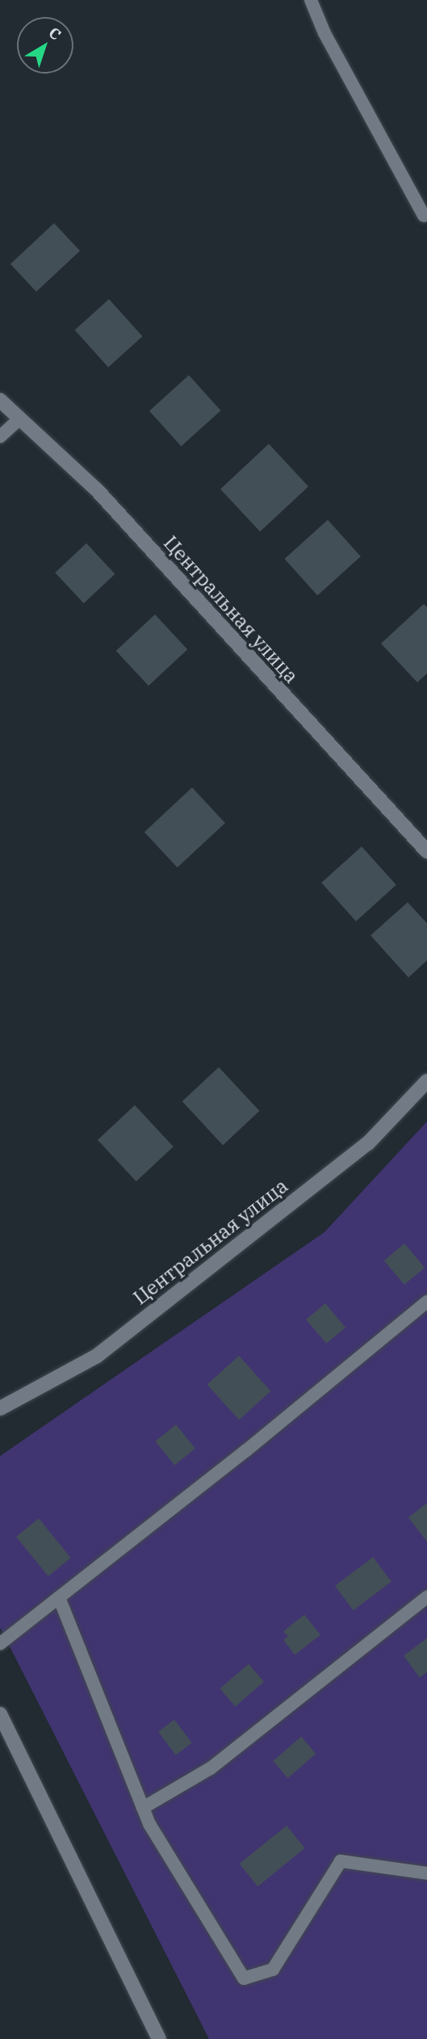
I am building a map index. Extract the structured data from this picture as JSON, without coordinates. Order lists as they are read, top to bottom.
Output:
{
  "streets": {
    "street": ["Центральная улица"]
  },
  "north": "top right"
}
